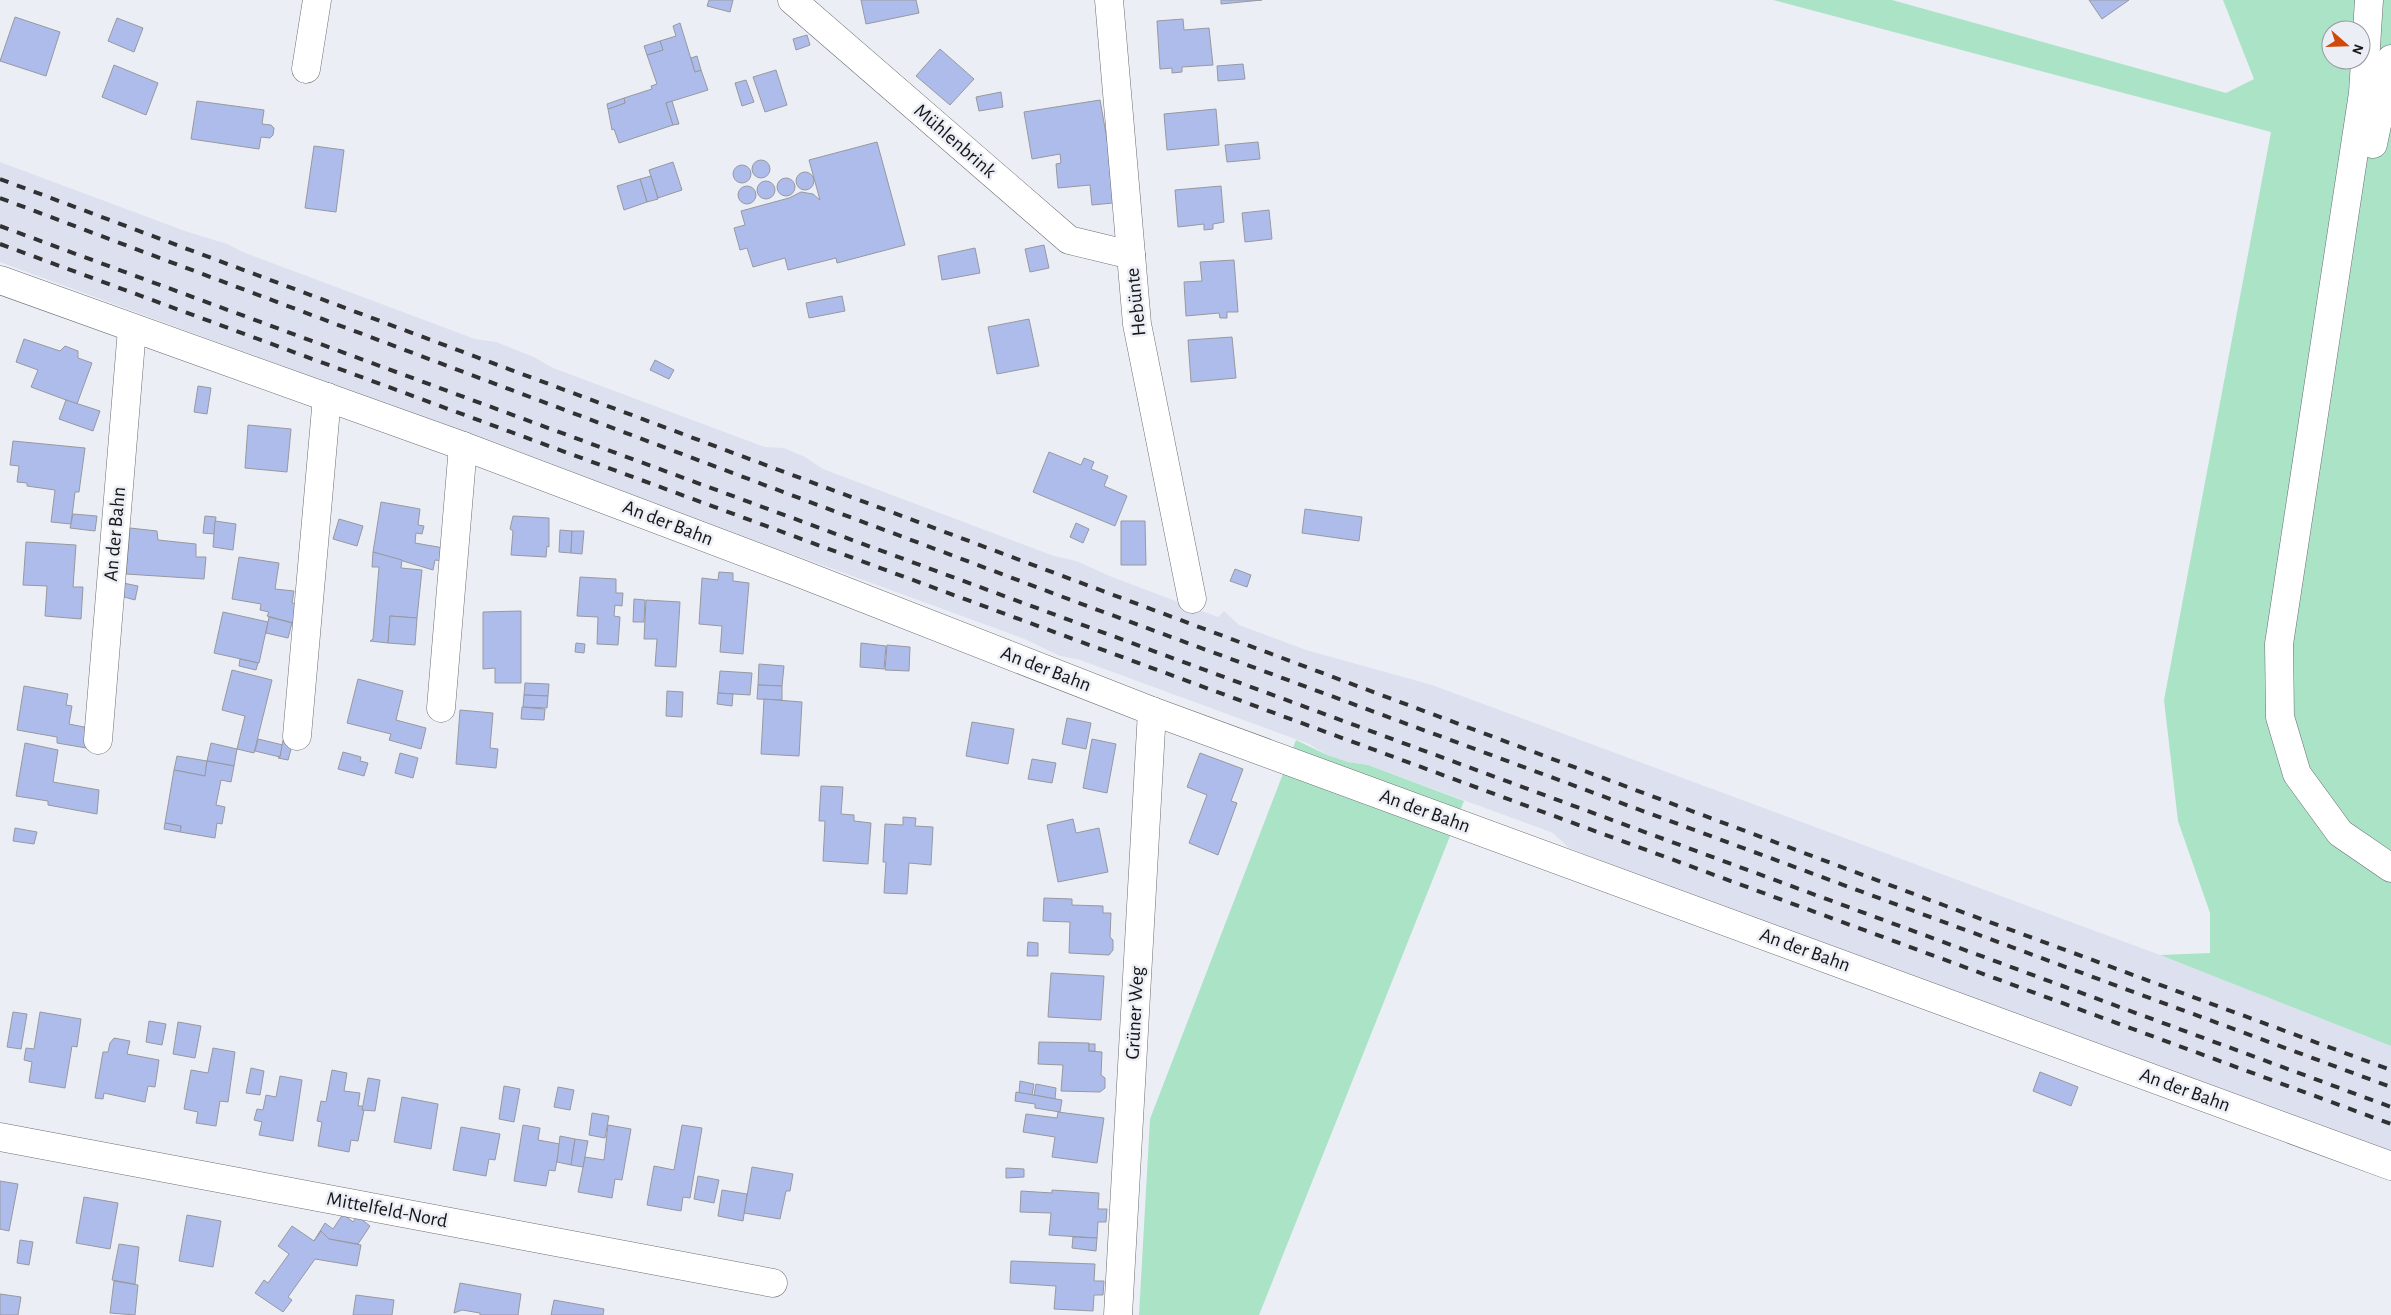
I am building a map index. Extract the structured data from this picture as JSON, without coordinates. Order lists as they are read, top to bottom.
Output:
{
  "streets": {
    "main road": [
      "Mühlenbrink",
      "Hebünte",
      "An der Bahn",
      "Grüner Weg",
      "Mittelfeld-Nord"
    ]
  },
  "crossings": [
    ["Mühlenbrink", "Hebünte"],
    ["An der Bahn", "Grüner Weg"]
  ],
  "north": "right"
}
